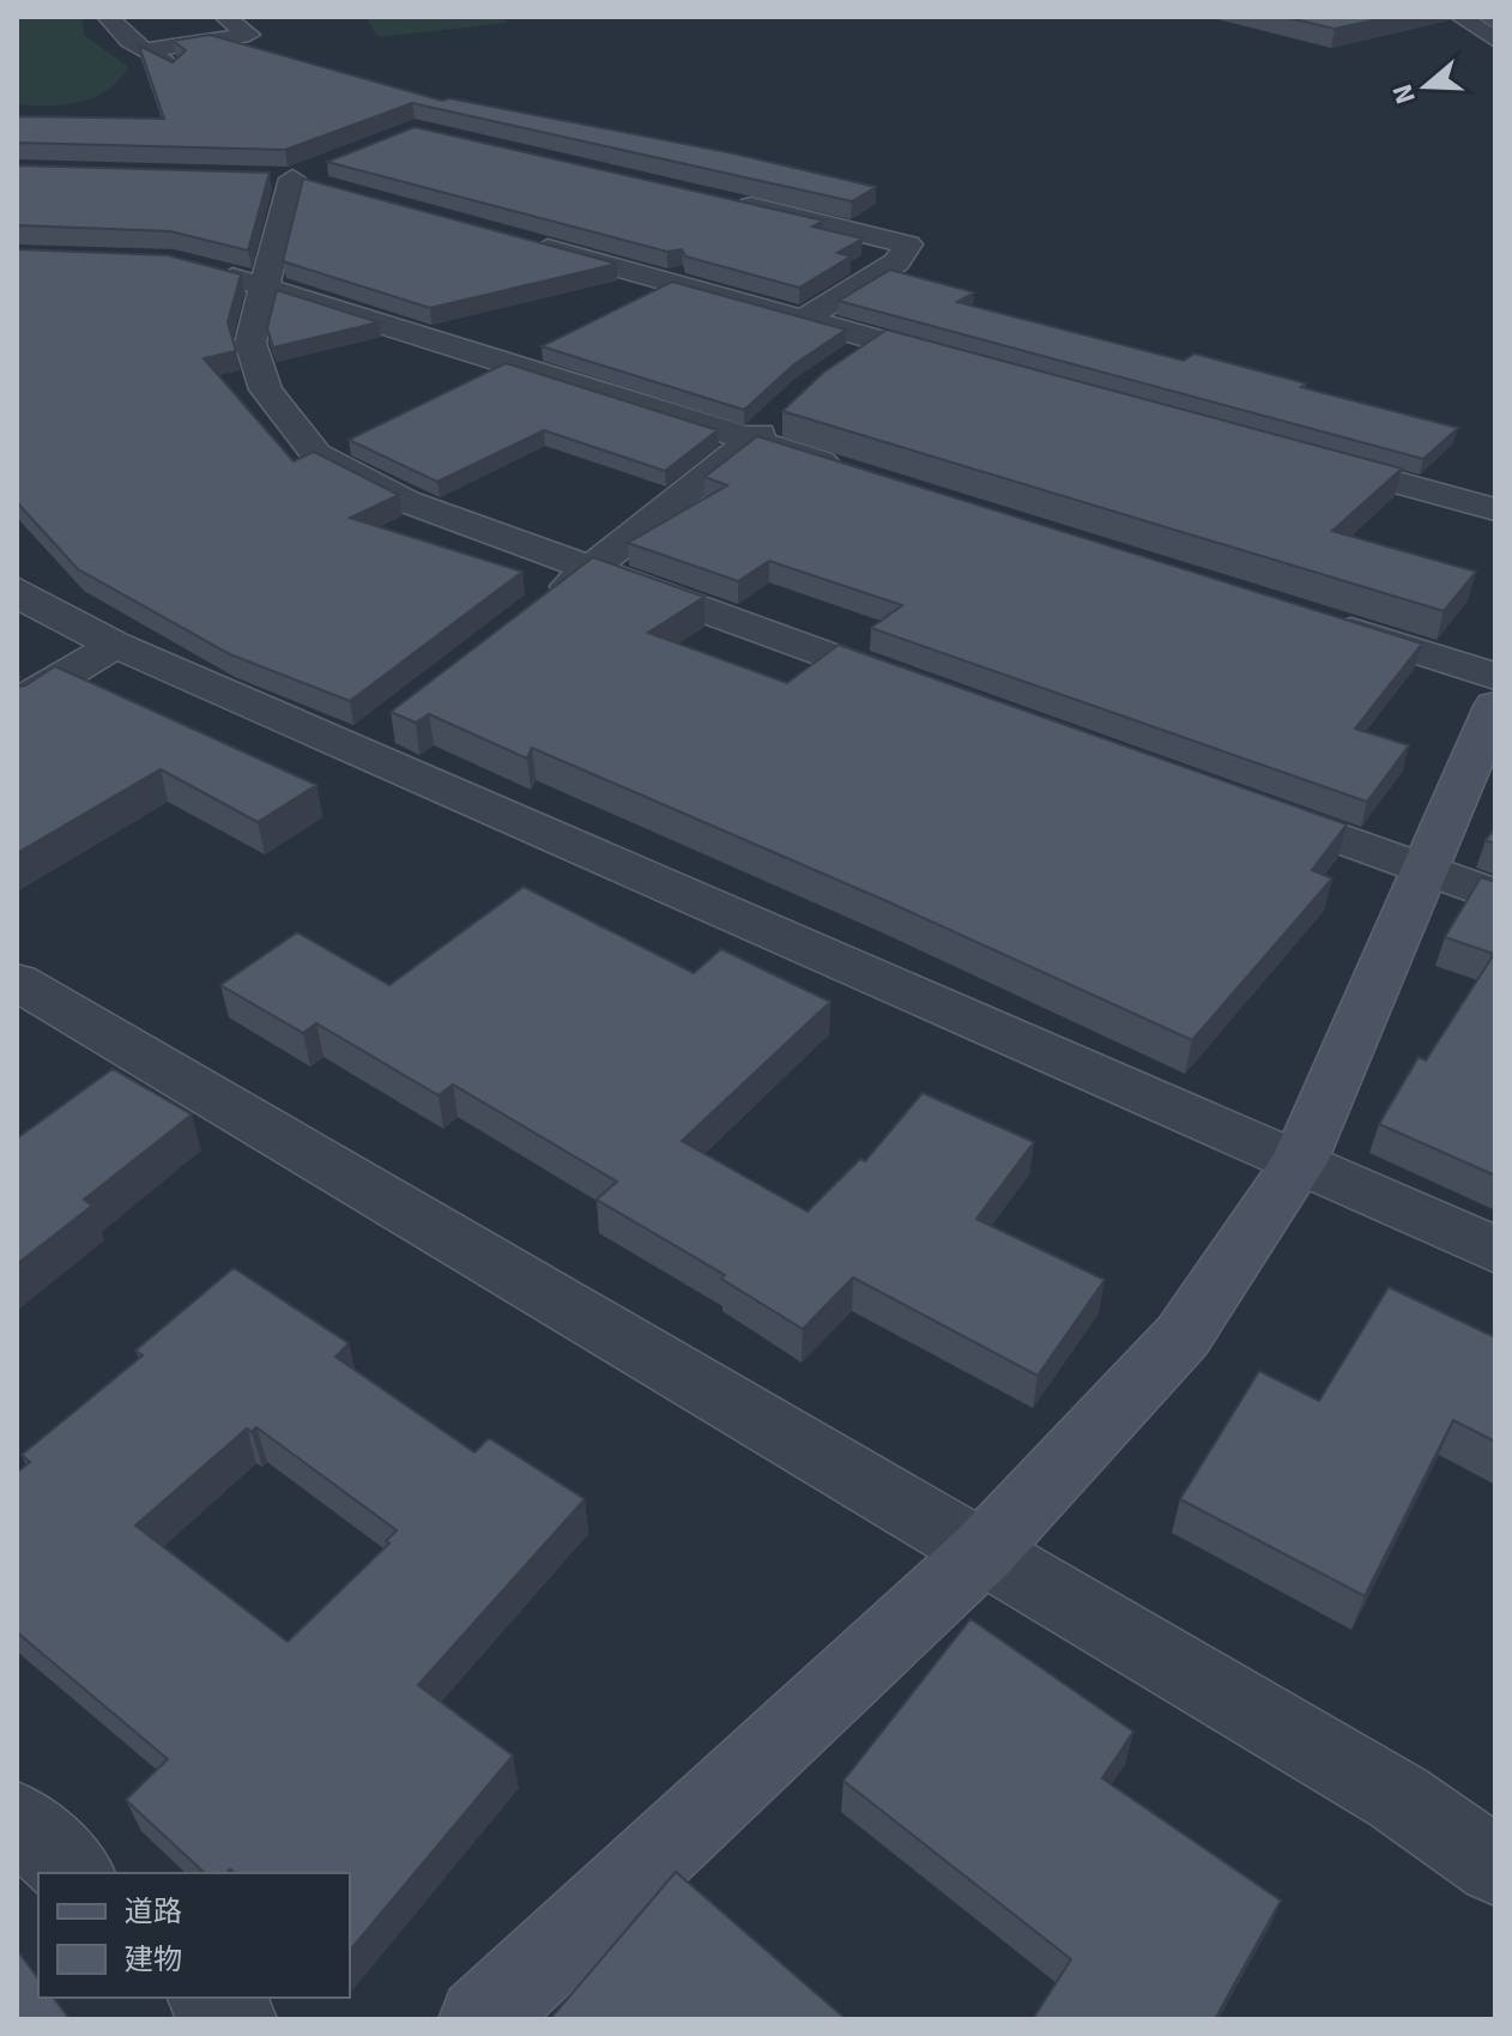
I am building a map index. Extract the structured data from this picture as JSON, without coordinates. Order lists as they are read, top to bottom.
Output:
{
  "legend": ["道路", "建物"],
  "north": "left"
}
